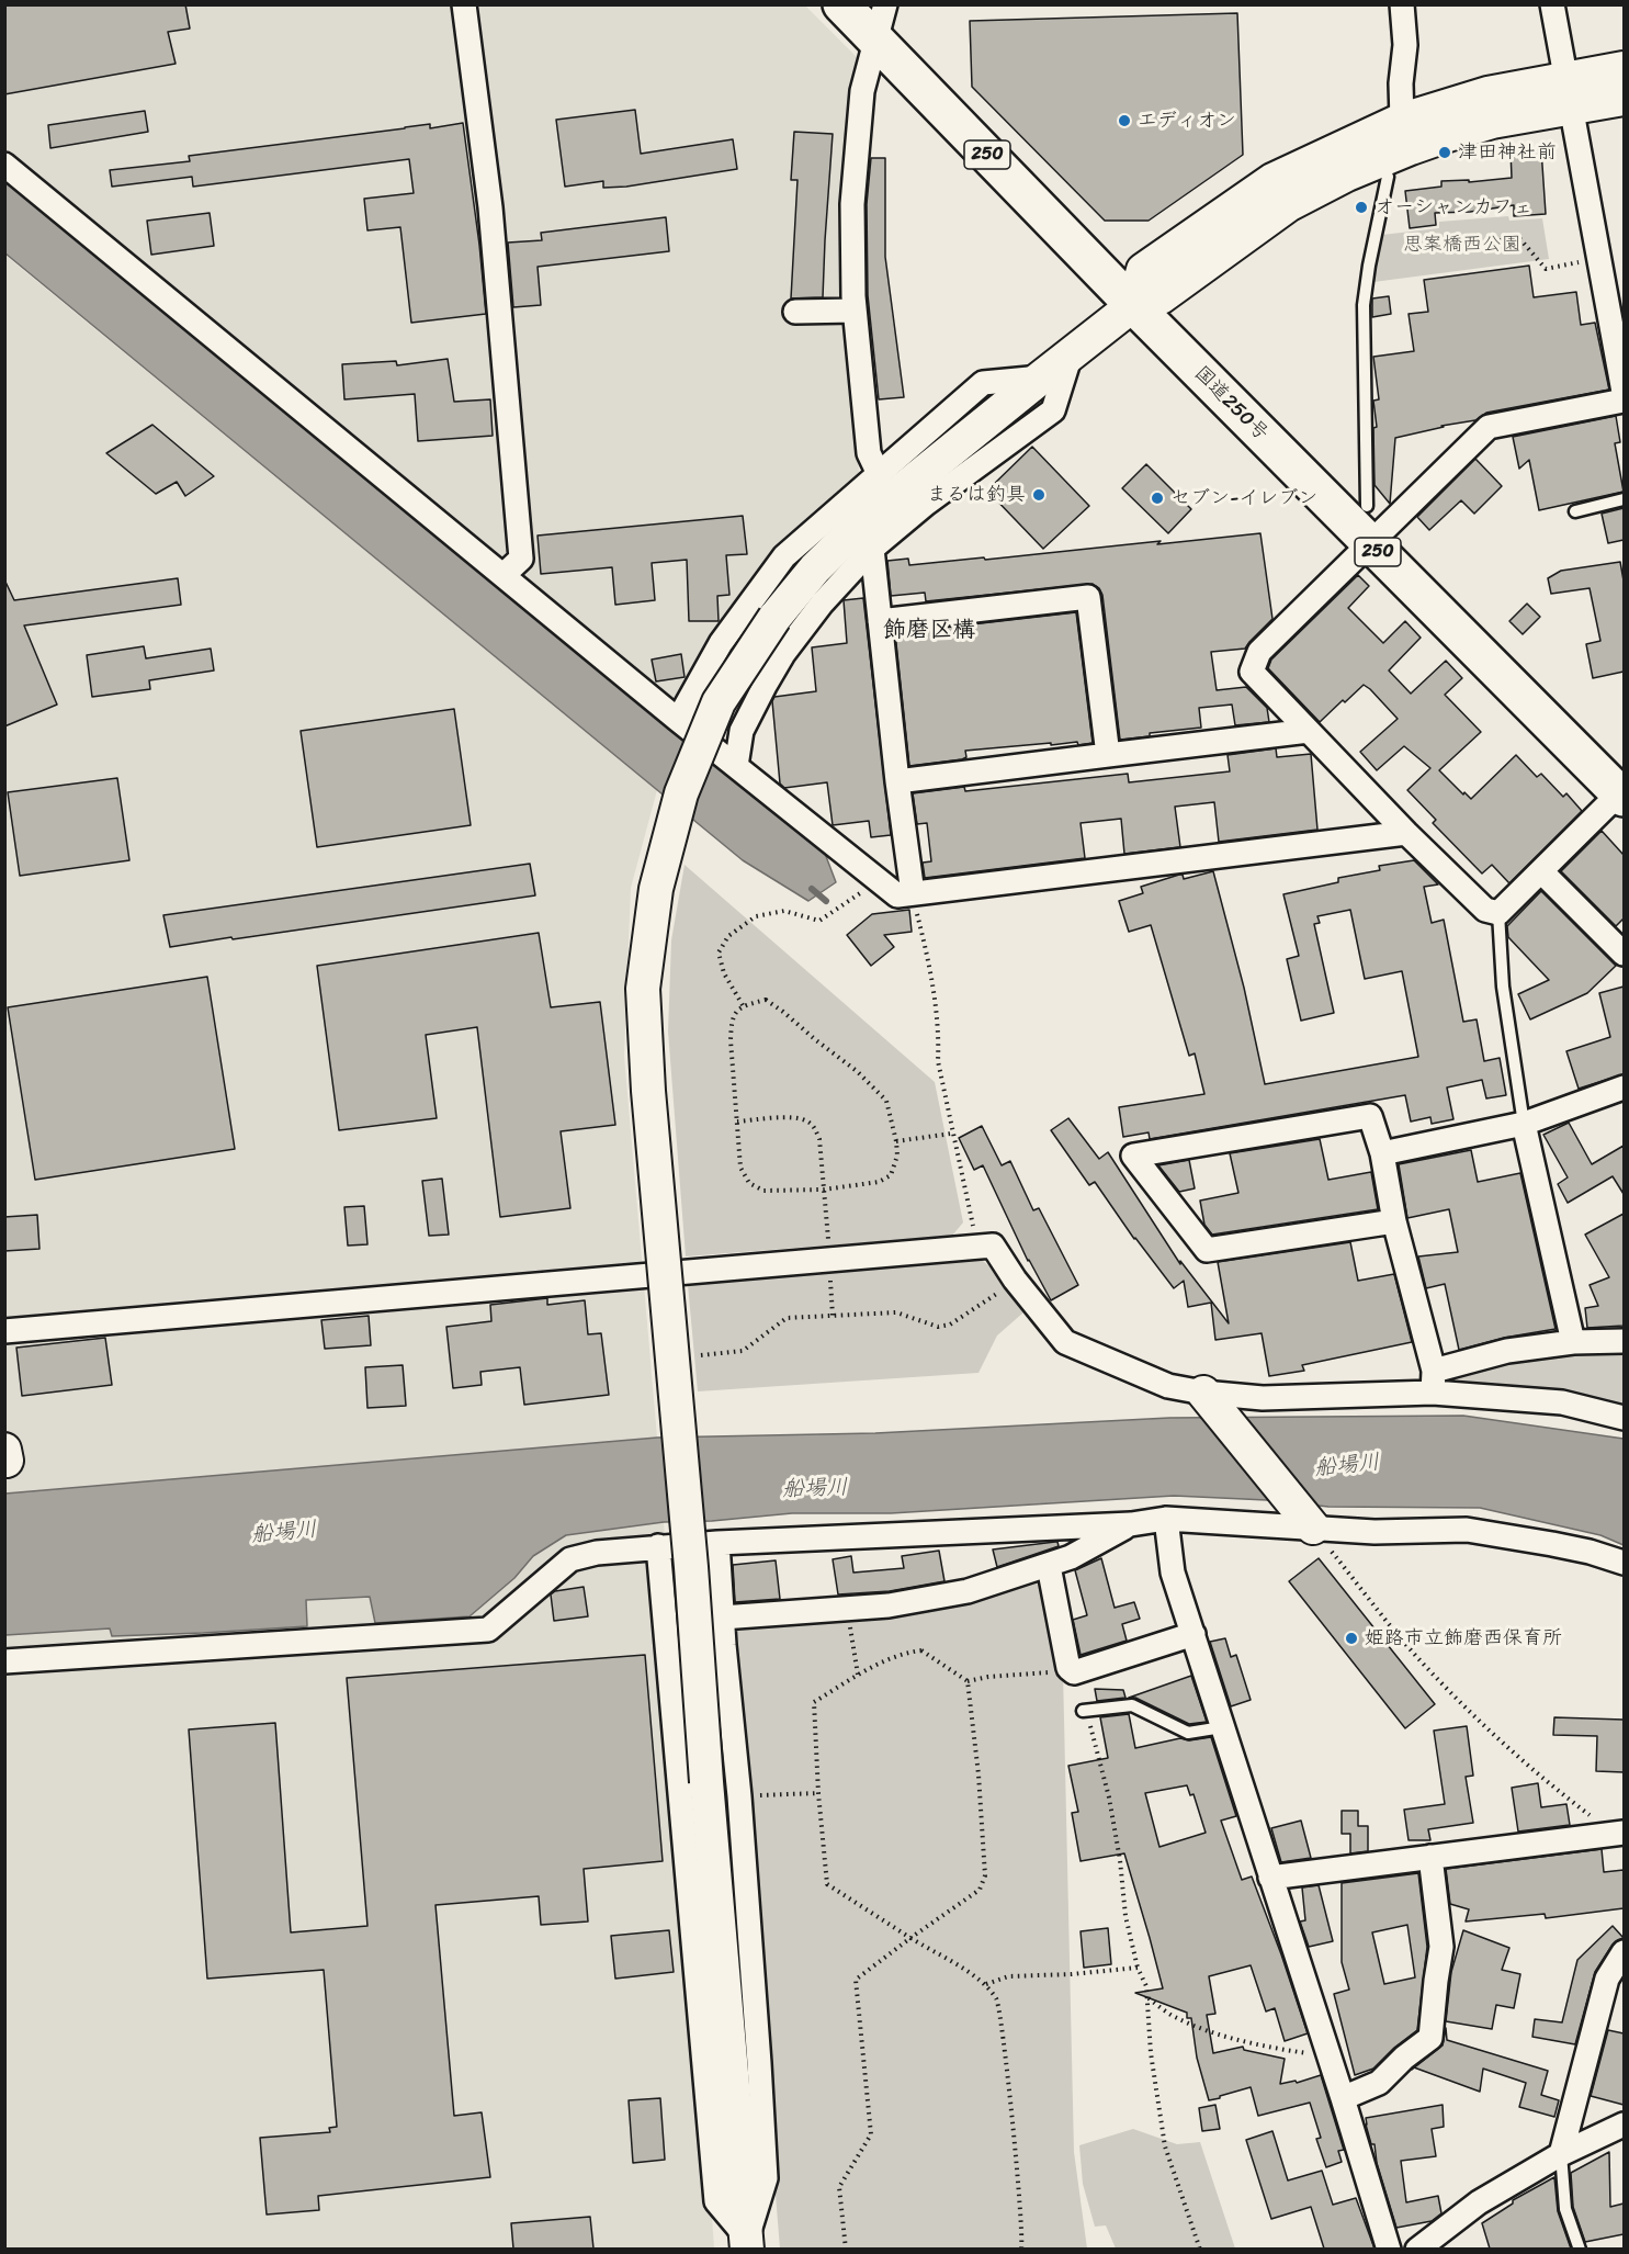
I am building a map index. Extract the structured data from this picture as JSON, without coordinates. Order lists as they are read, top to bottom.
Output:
{
  "streets": {
    "highway": ["250", "国道250号"]
  },
  "districts": ["飾磨区構"],
  "water": ["船場川"],
  "parks": ["思案橋西公園"],
  "places": [
    "エディオン",
    "津田神社前",
    "オーシャンカフェ",
    "まるは釣具",
    "セブン-イレブン",
    "姫路市立飾磨西保育所"
  ]
}
